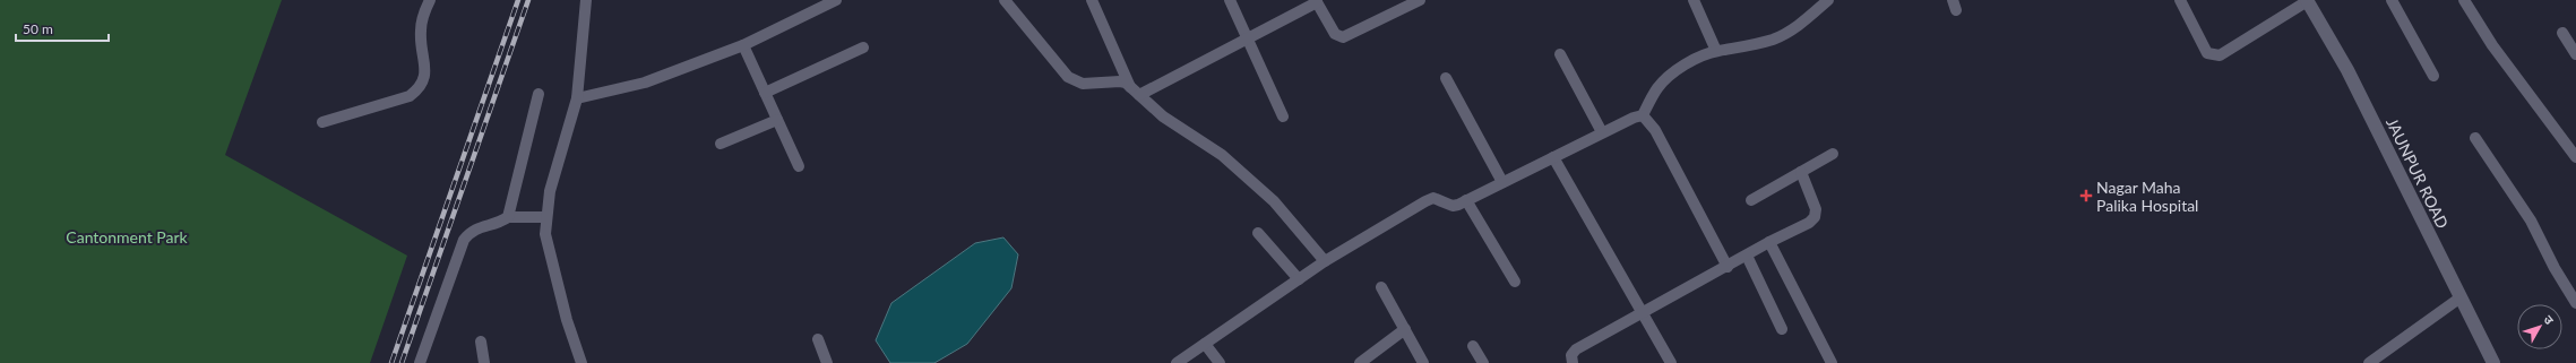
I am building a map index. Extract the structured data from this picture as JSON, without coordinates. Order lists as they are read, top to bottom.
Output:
{
  "streets": {
    "street": ["JAUNPUR ROAD"]
  },
  "parks": ["Cantonment Park"],
  "places": {
    "health": ["Nagar Maha Palika Hospital"]
  },
  "scale_bar": "50 m",
  "north": "top right"
}
